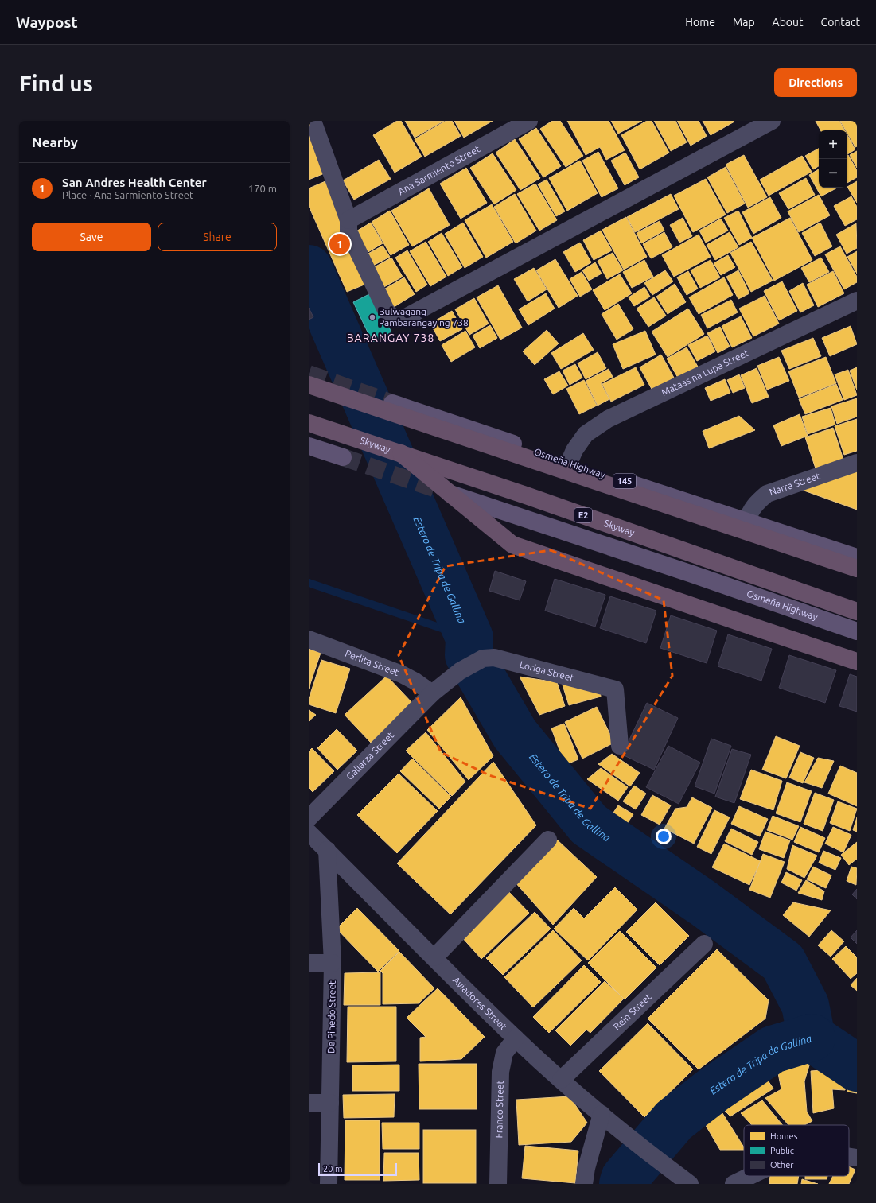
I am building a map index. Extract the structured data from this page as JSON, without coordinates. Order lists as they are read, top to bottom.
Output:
{
  "streets": {
    "highway": ["Skyway", "E2"],
    "main road": ["Osmeña Highway", "145"],
    "street": [
      "Ana Sarmiento Street",
      "Mataas na Lupa Street",
      "Narra Street",
      "Perlita Street",
      "Loriga Street",
      "Gallarza Street",
      "Aviadores Street",
      "Rein Street",
      "De Pinedo Street",
      "Franco Street"
    ]
  },
  "crossings": [
    ["Mataas na Lupa Street", "Osmeña Highway"],
    ["Osmeña Highway", "Narra Street"],
    ["Perlita Street", "Loriga Street"],
    ["Perlita Street", "Gallarza Street"],
    ["Loriga Street", "Gallarza Street"],
    ["Aviadores Street", "Rein Street"],
    ["Aviadores Street", "De Pinedo Street"],
    ["Aviadores Street", "Franco Street"]
  ],
  "districts": ["BARANGAY 738"],
  "water": ["Estero de Tripa de Gallina"],
  "places": ["Bulwagang Pambarangay ng 738"],
  "legend": ["Homes", "Public", "Other"],
  "scale_bar": "20 m",
  "page": {
    "header": "Waypost",
    "nav": [
      "Home",
      "Map",
      "About",
      "Contact"
    ],
    "buttons": [
      "Directions",
      ["Save", "Share"]
    ],
    "title": "Find us",
    "heading": "Nearby",
    "map_buttons": ["+", "−"],
    "list": [
      {
        "mark": "1",
        "name": "San Andres Health Center",
        "note": "Place · Ana Sarmiento Street",
        "value": "170 m"
      }
    ],
    "pins": "1",
    "scale": "20 m"
  }
}
